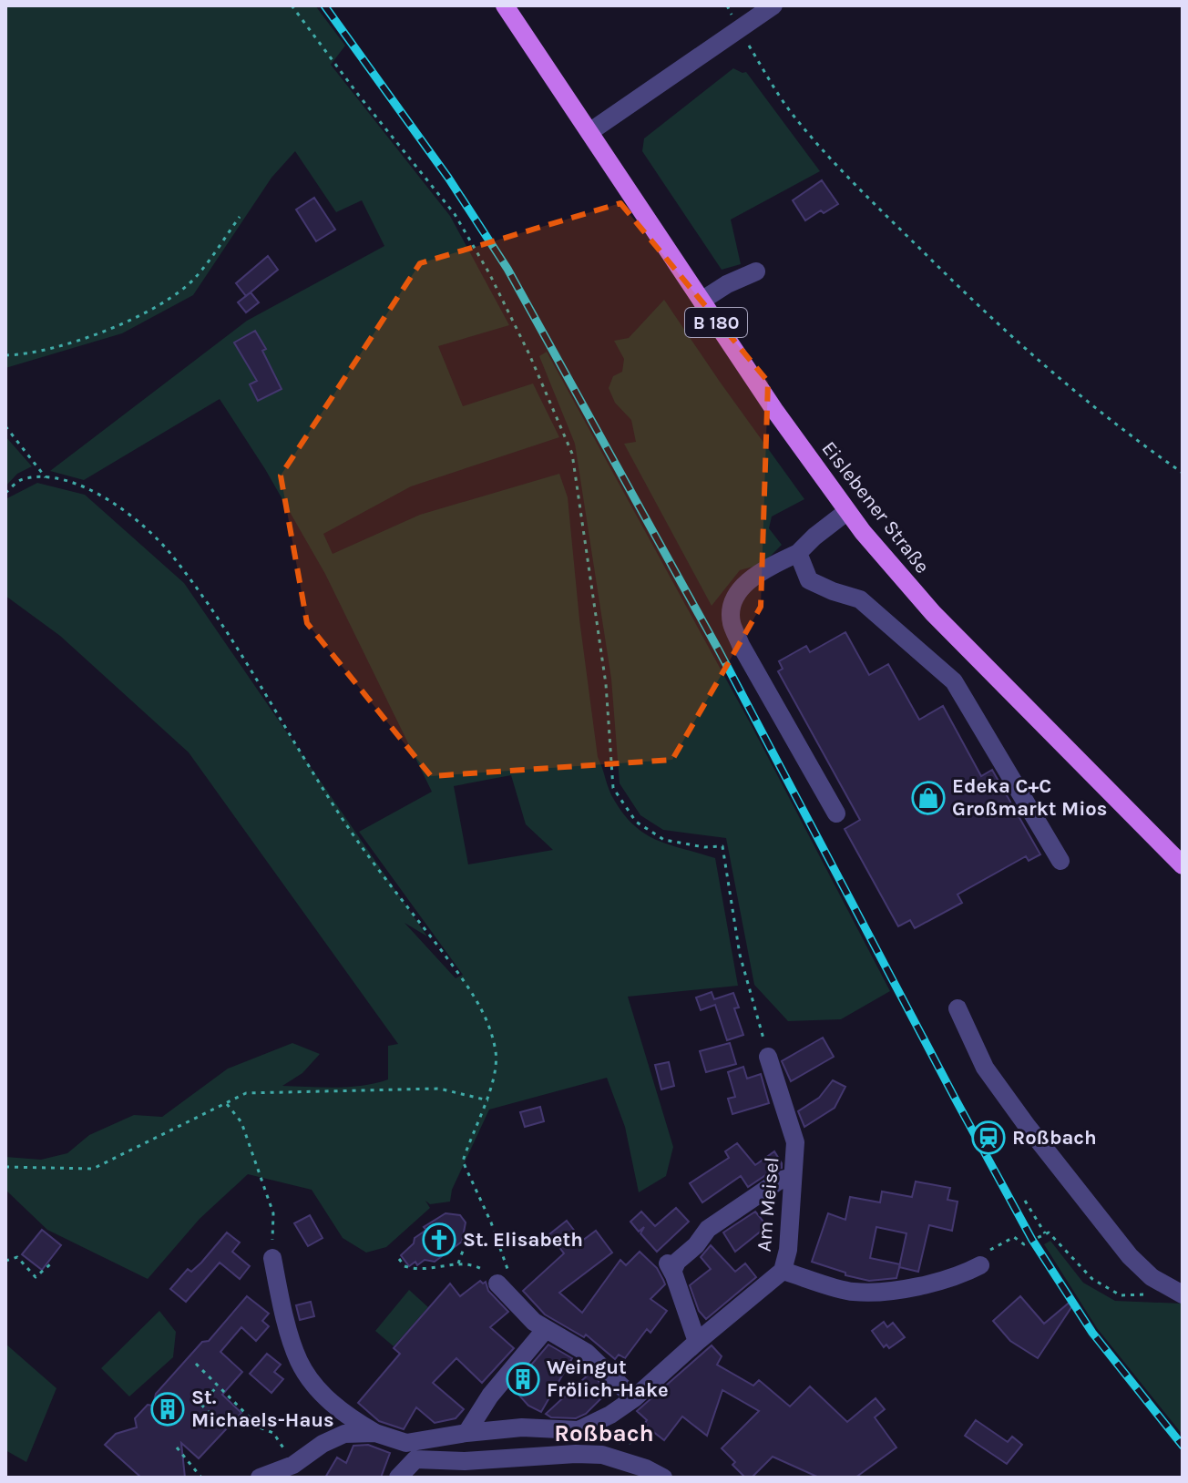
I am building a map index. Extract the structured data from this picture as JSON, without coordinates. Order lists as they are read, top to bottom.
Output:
{
  "streets": {
    "main road": ["B 180", "Eislebener Straße"],
    "street": ["Am Meisel"]
  },
  "crossings": [
    ["B 180", "Eislebener Straße"]
  ],
  "districts": ["Roßbach"],
  "places": {
    "shop": ["Edeka C+C Großmarkt Mios"],
    "station": ["Roßbach"],
    "church": ["St. Elisabeth"],
    "building": ["Weingut Frölich-Hake", "St. Michaels-Haus"]
  }
}
